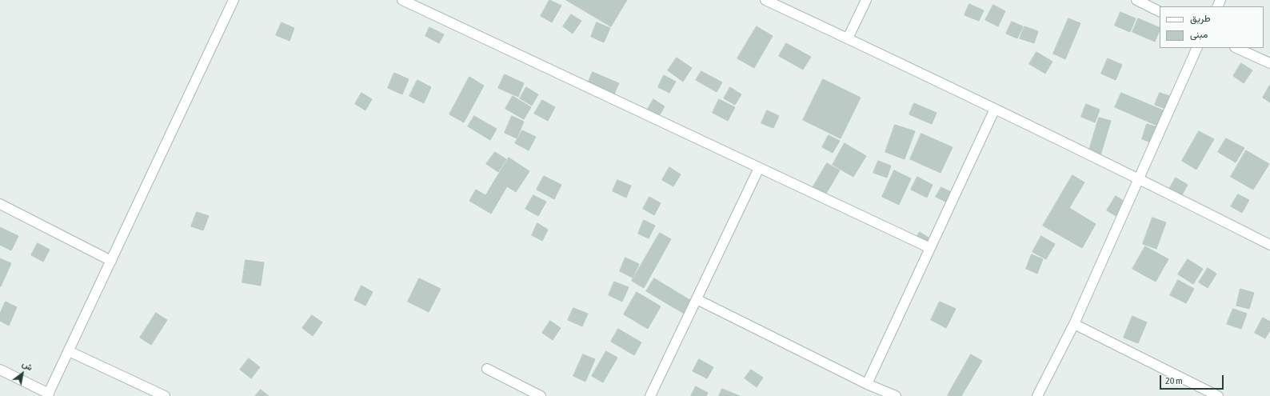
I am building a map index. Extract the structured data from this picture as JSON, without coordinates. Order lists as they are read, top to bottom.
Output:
{
  "legend": ["طريق", "مبنى"],
  "scale_bar": "20 m",
  "north": "top right"
}
